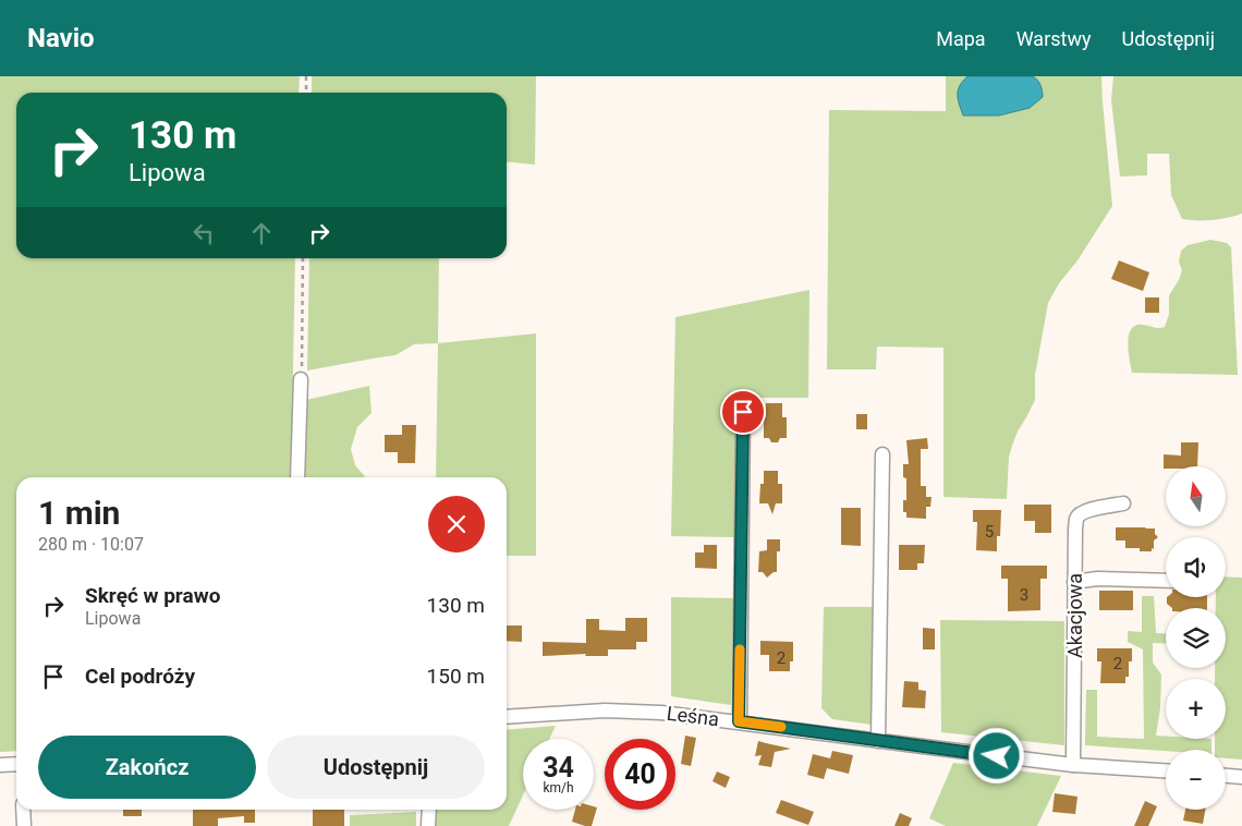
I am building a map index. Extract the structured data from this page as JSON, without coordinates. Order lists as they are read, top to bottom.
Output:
{
  "streets": {
    "street": ["Akacjowa", "Leśna"]
  },
  "crossings": [
    ["Akacjowa", "Leśna"]
  ],
  "house_numbers": [
    "5",
    "3",
    "2",
    "2"
  ],
  "north": "top",
  "page": {
    "header": "Navio",
    "nav": ["Mapa", "Warstwy", "Udostępnij"],
    "turn": ["130 m", "Lipowa"],
    "map_buttons": ["+", "−"],
    "heading": ["1 min", "280 m · 10:07"],
    "list": [
      {
        "name": "Skręć w prawo",
        "note": "Lipowa",
        "value": "130 m"
      },
      {
        "name": "Cel podróży",
        "value": "150 m"
      }
    ],
    "buttons": ["Zakończ", "Udostępnij"],
    "speed": "34 km/h",
    "limit": "40"
  }
}
